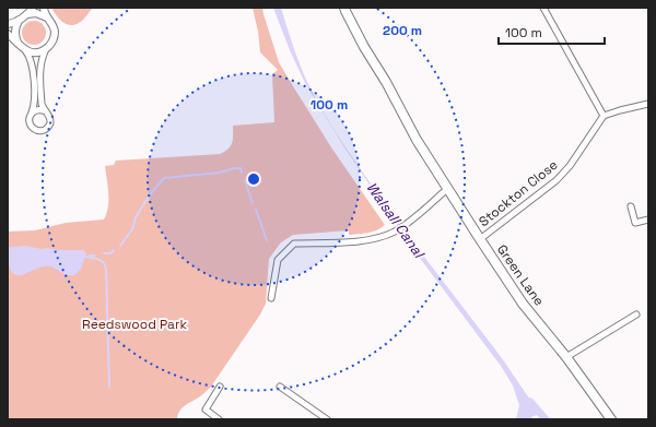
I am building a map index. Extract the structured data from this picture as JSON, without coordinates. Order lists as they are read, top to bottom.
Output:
{
  "streets": {
    "highway": ["Green Lane"],
    "street": ["Stockton Close"]
  },
  "crossings": [
    ["Stockton Close", "Green Lane"]
  ],
  "water": ["Walsall Canal"],
  "parks": ["Reedswood Park"],
  "scale_bar": "100 m",
  "rings": ["200 m", "100 m"]
}
